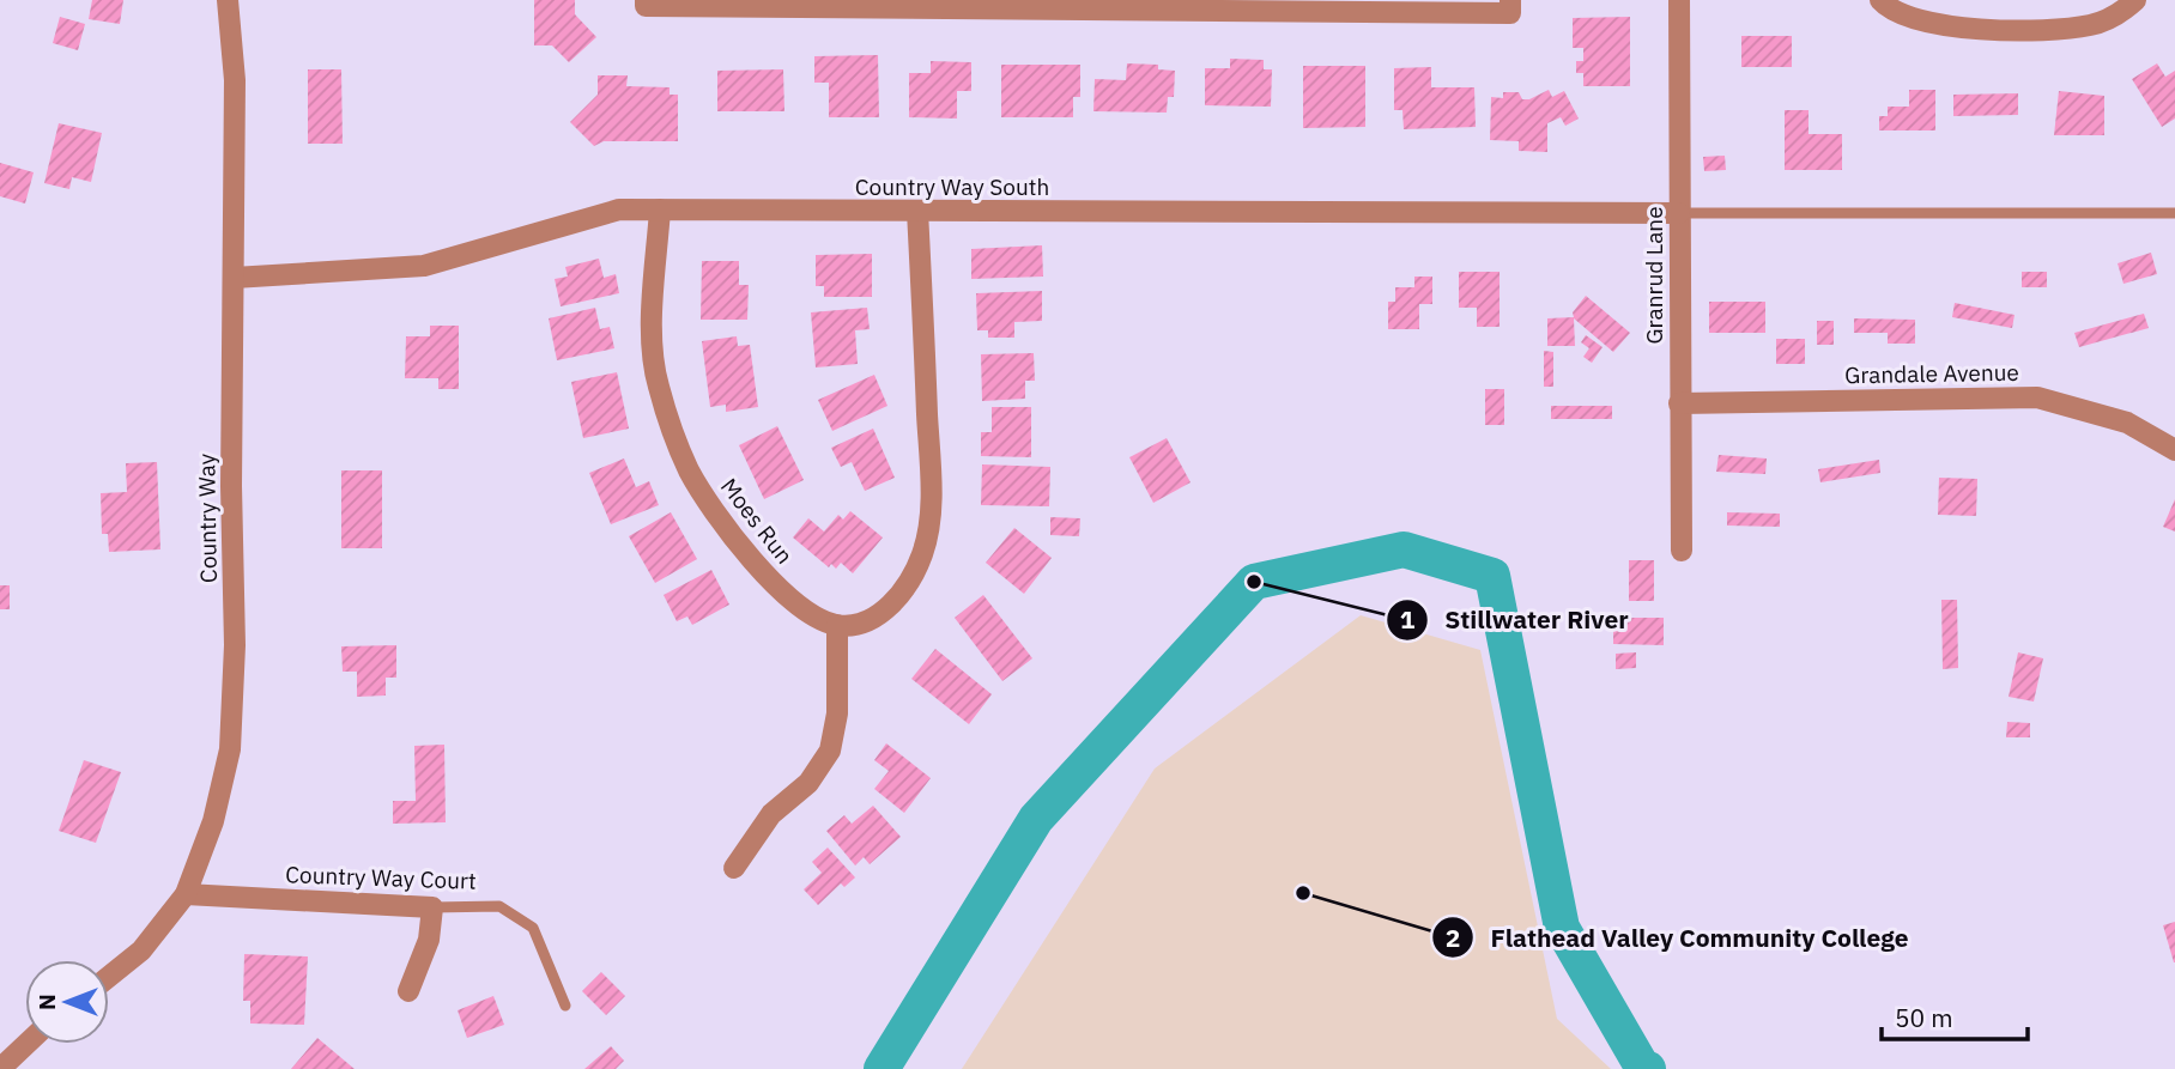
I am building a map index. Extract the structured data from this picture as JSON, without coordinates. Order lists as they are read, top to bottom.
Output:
{
  "streets": {
    "street": [
      "Country Way South",
      "Granrud Lane",
      "Grandale Avenue",
      "Country Way",
      "Moes Run",
      "Country Way Court"
    ]
  },
  "crossings": [
    ["Country Way South", "Granrud Lane"],
    ["Country Way South", "Country Way"],
    ["Country Way South", "Moes Run"],
    ["Granrud Lane", "Grandale Avenue"],
    ["Country Way", "Country Way Court"]
  ],
  "places": ["Stillwater River", "Flathead Valley Community College"],
  "scale_bar": "50 m",
  "north": "left"
}
